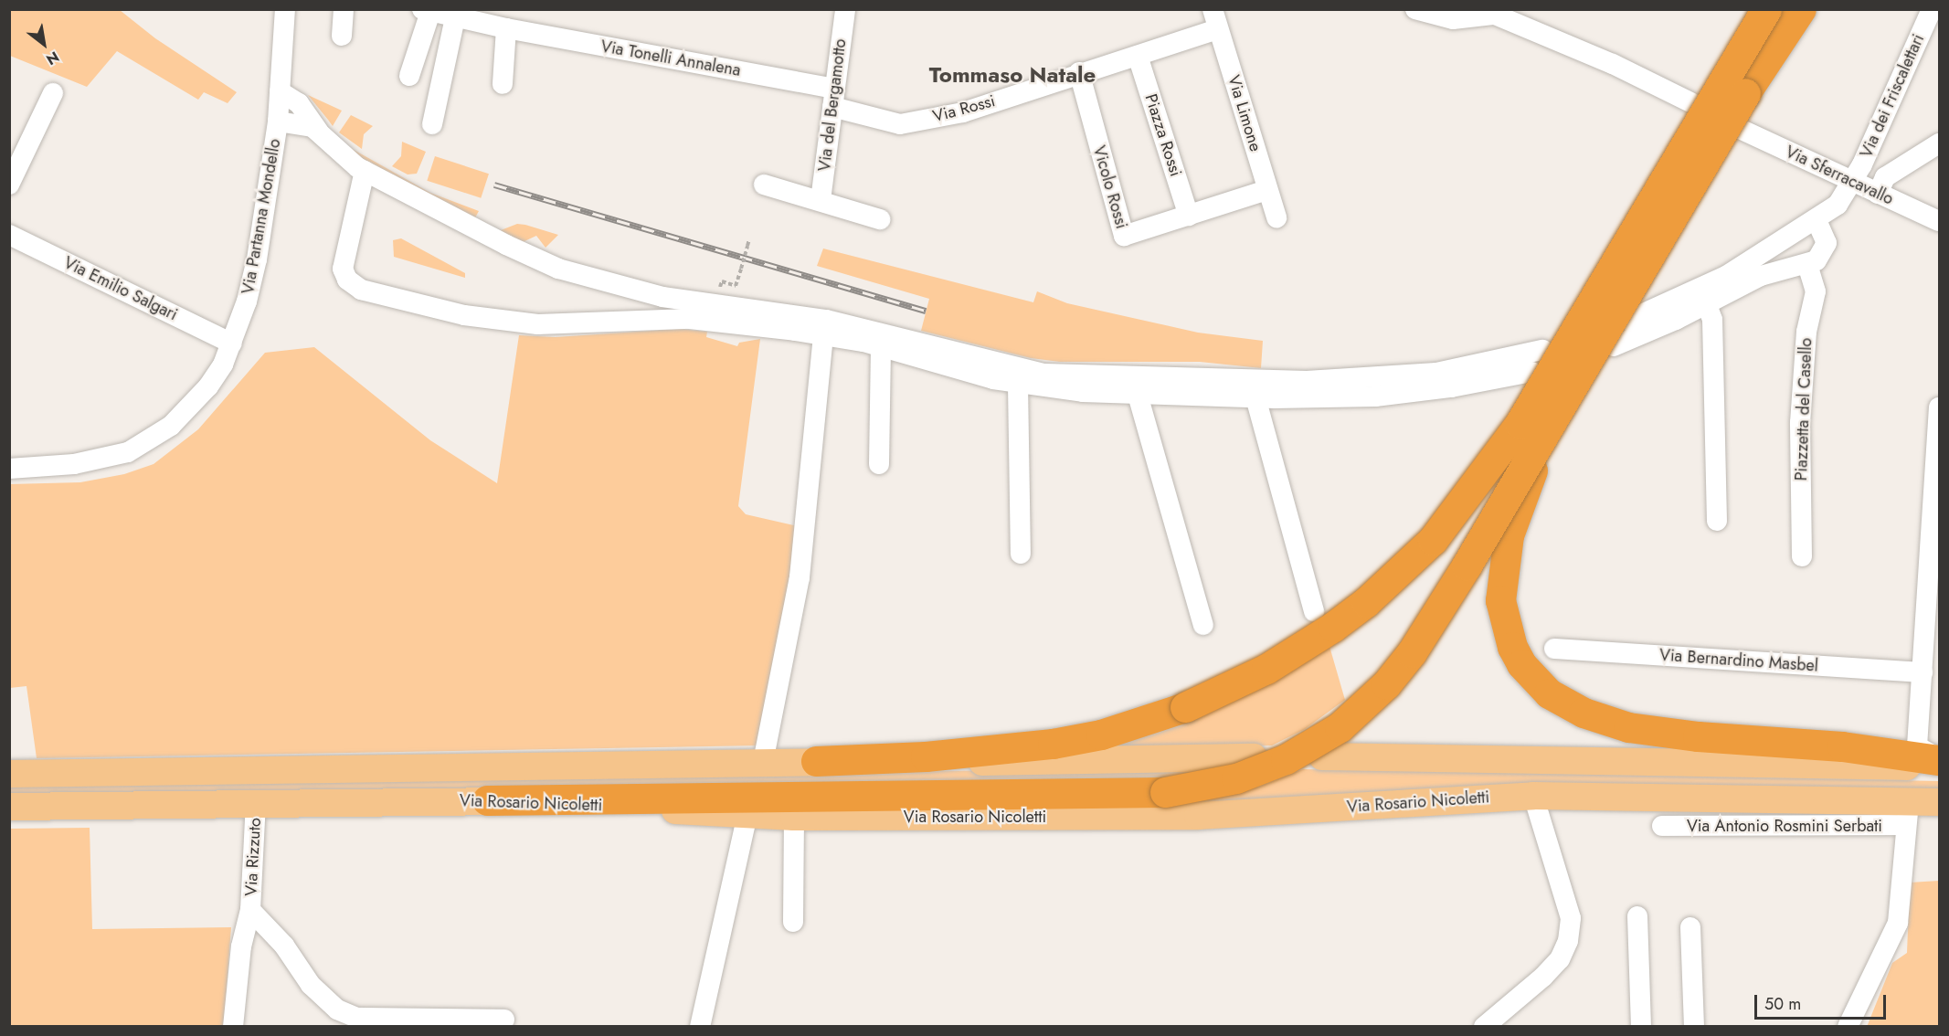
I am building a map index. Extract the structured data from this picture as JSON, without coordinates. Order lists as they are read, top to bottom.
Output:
{
  "streets": {
    "main road": ["Via Rosario Nicoletti"],
    "street": [
      "Via Tonelli Annalena",
      "Via dei Friscalettari",
      "Via del Bergamotto",
      "Via Rossi",
      "Via Limone",
      "Piazza Rossi",
      "Via Sferracavallo",
      "Vicolo Rossi",
      "Via Partanna Mondello",
      "Via Emilio Salgari",
      "Piazzetta del Casello",
      "Via Bernardino Masbel",
      "Via Antonio Rosmini Serbati",
      "Via Rizzuto"
    ]
  },
  "crossings": [
    ["Via Tonelli Annalena", "Via del Bergamotto"],
    ["Via Tonelli Annalena", "Via Rossi"],
    ["Via dei Friscalettari", "Via Sferracavallo"],
    ["Via del Bergamotto", "Via Rossi"],
    ["Via Rossi", "Via Limone"],
    ["Via Rossi", "Piazza Rossi"],
    ["Via Rossi", "Vicolo Rossi"],
    ["Piazza Rossi", "Vicolo Rossi"],
    ["Via Partanna Mondello", "Via Emilio Salgari"],
    ["Via Rosario Nicoletti", "Via Antonio Rosmini Serbati"],
    ["Via Rosario Nicoletti", "Via Rizzuto"]
  ],
  "districts": ["Tommaso Natale"],
  "scale_bar": "50 m",
  "north": "bottom right"
}
